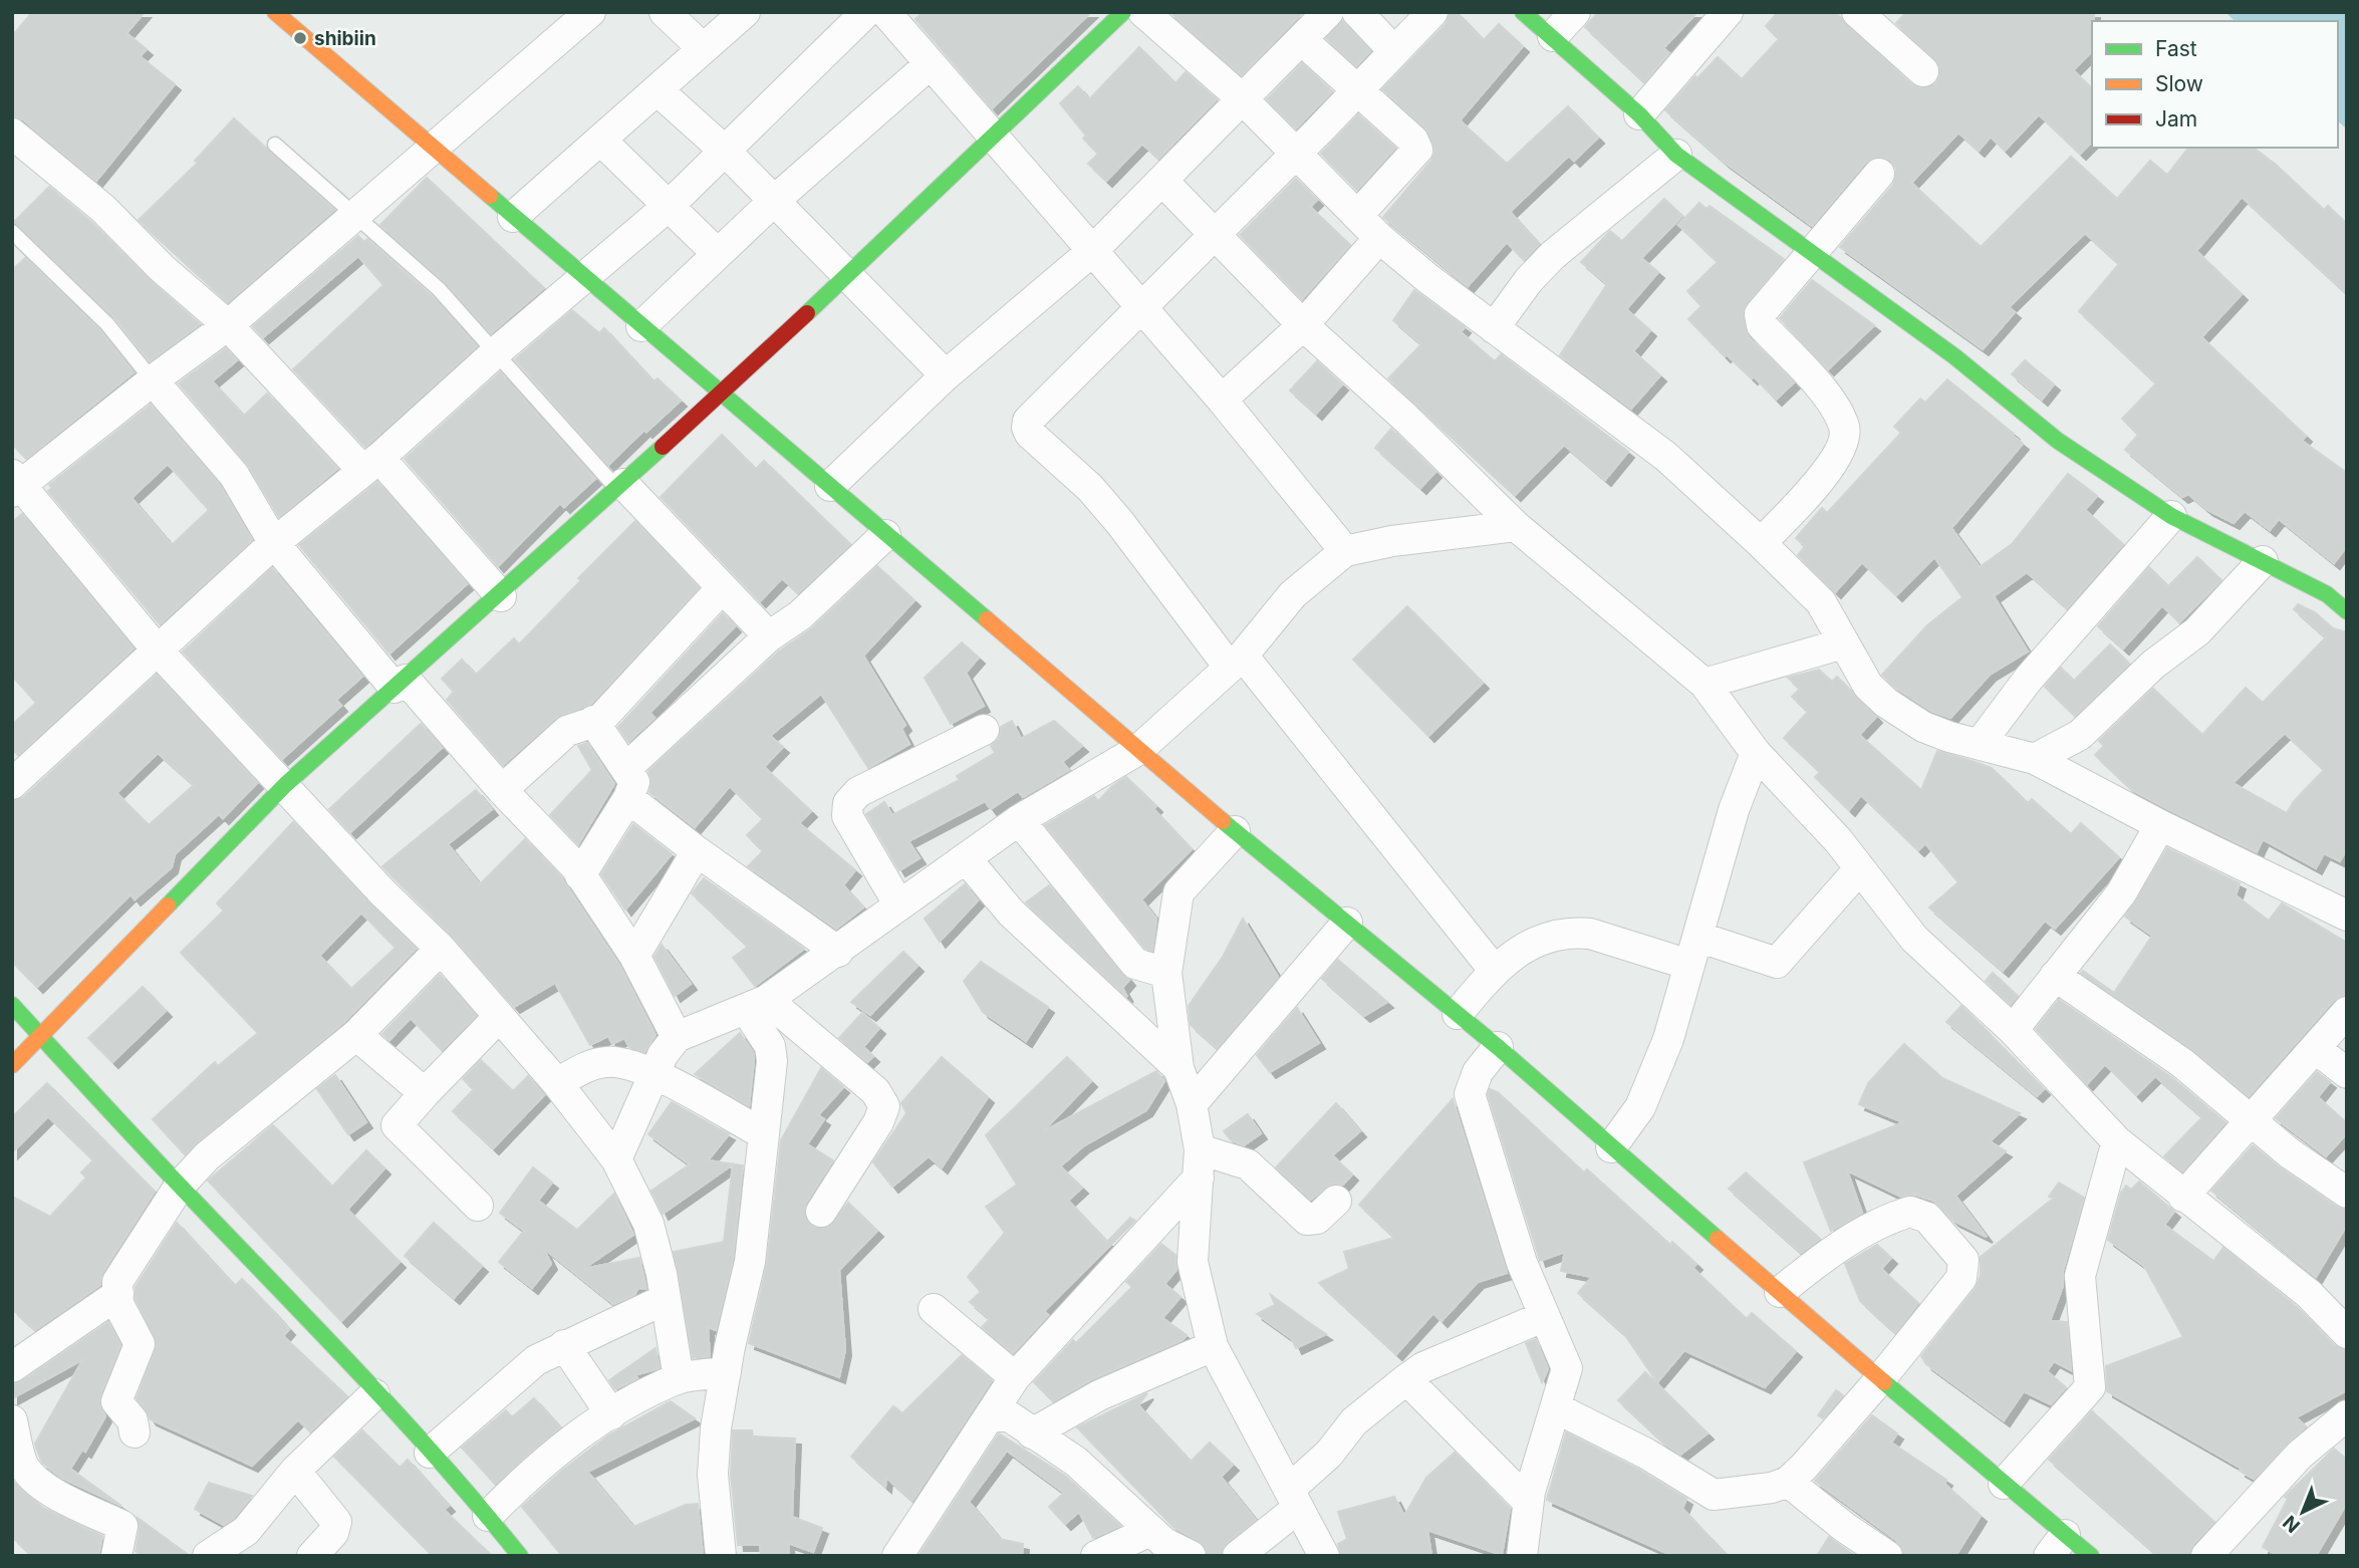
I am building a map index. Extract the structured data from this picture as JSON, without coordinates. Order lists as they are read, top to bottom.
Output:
{
  "places": ["shibiin"],
  "legend": ["Fast", "Slow", "Jam"],
  "north": "bottom left"
}
